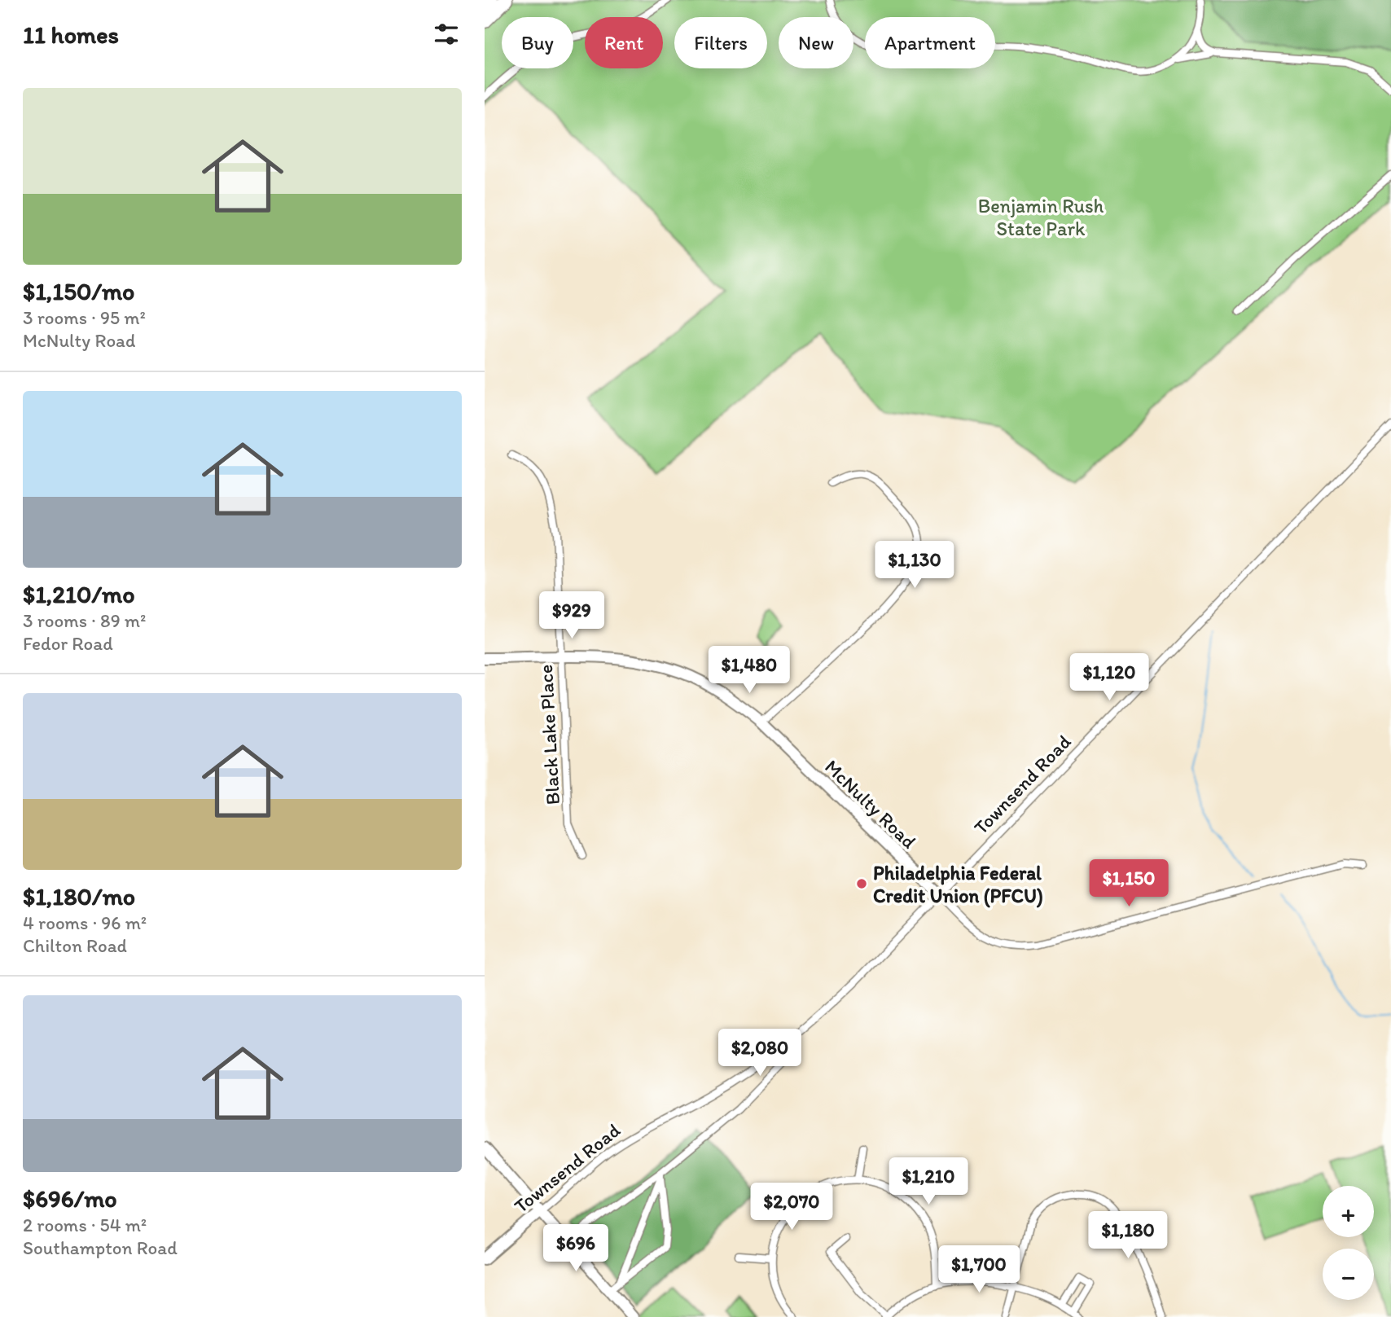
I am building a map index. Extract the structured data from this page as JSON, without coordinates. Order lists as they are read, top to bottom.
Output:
{
  "streets": {
    "street": ["Black Lake Place", "Townsend Road", "McNulty Road"]
  },
  "crossings": [
    ["Black Lake Place", "McNulty Road"],
    ["Townsend Road", "McNulty Road"]
  ],
  "parks": ["Benjamin Rush State Park"],
  "places": ["Philadelphia Federal Credit Union (PFCU)"],
  "page": {
    "heading": "11 homes",
    "chip": [
      "Buy",
      "Rent",
      "Filters",
      "New",
      "Apartment"
    ],
    "list": [
      {
        "name": "$1,150/mo",
        "note": "3 rooms · 95 m² · McNulty Road"
      },
      {
        "name": "$1,210/mo",
        "note": "3 rooms · 89 m² · Fedor Road"
      },
      {
        "name": "$1,180/mo",
        "note": "4 rooms · 96 m² · Chilton Road"
      },
      {
        "name": "$696/mo",
        "note": "2 rooms · 54 m² · Southampton Road"
      }
    ],
    "price": [
      "$1,130",
      "$929",
      "$1,480",
      "$1,120",
      "$1,150",
      "$2,080",
      "$1,210",
      "$2,070",
      "$1,180",
      "$696",
      "$1,700"
    ],
    "map_buttons": ["+", "−"]
  }
}
